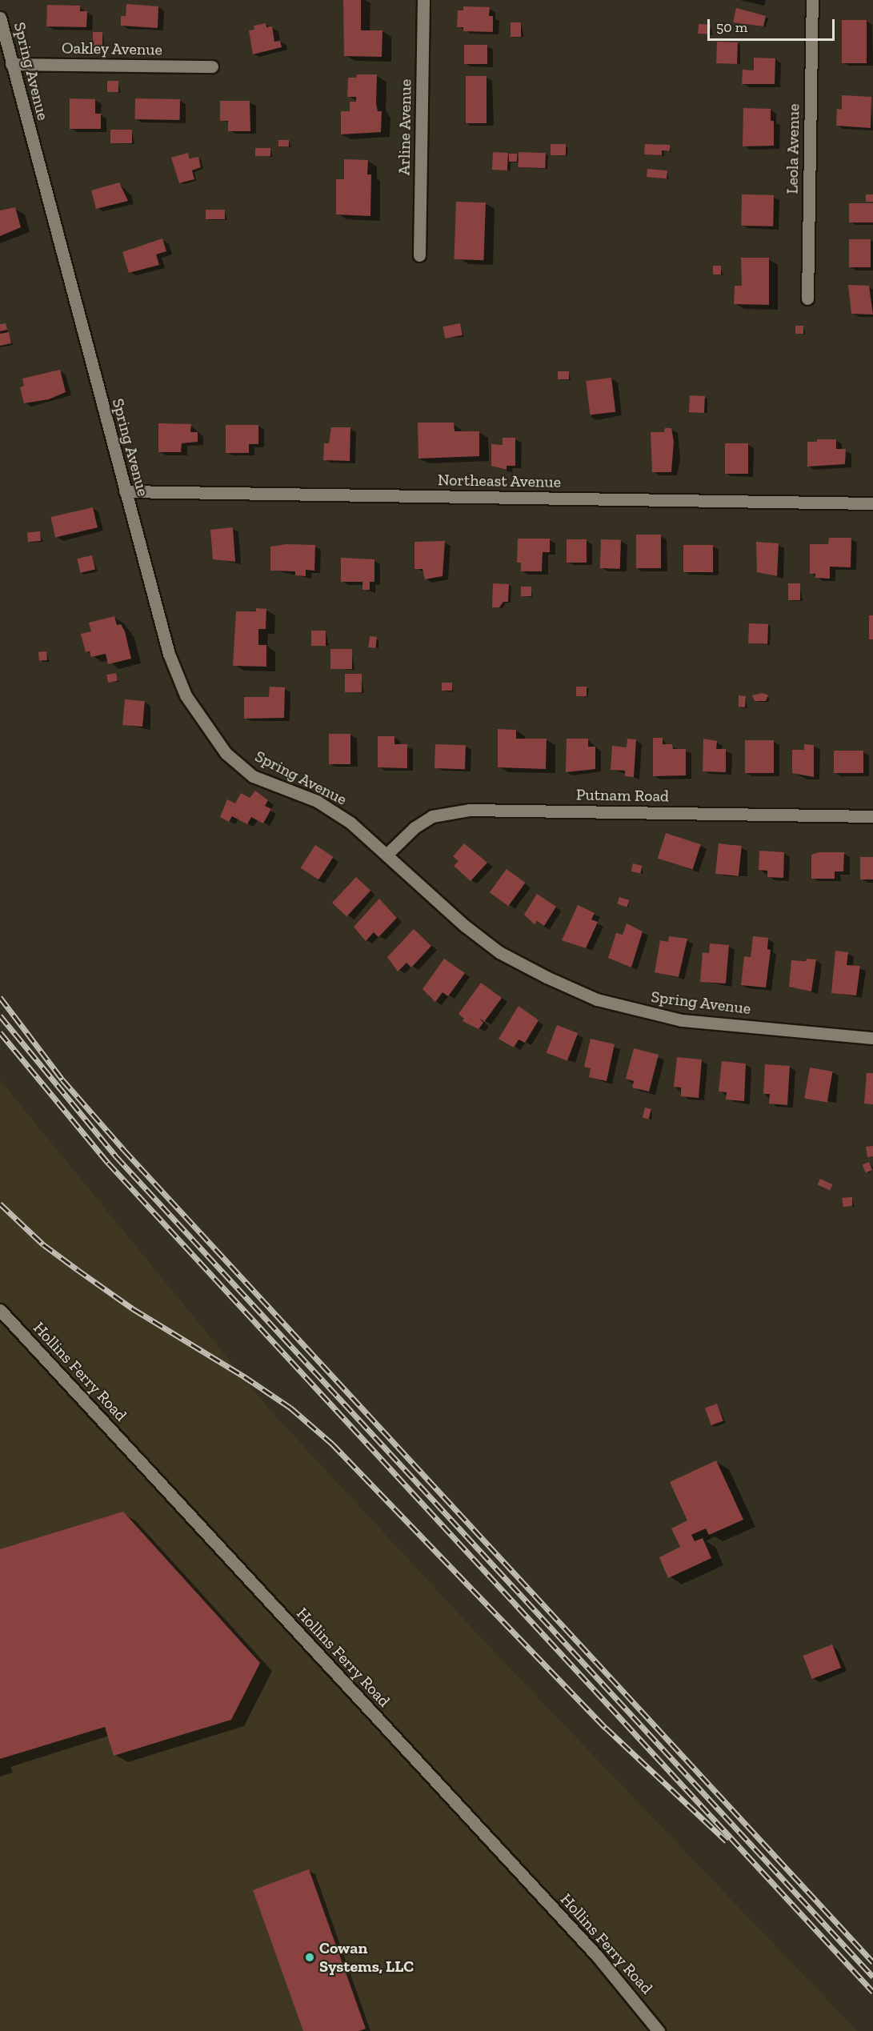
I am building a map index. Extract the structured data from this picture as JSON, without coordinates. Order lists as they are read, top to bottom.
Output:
{
  "streets": {
    "street": [
      "Oakley Avenue",
      "Spring Avenue",
      "Arline Avenue",
      "Leola Avenue",
      "Northeast Avenue",
      "Putnam Road",
      "Hollins Ferry Road"
    ]
  },
  "crossings": [
    ["Oakley Avenue", "Spring Avenue"],
    ["Spring Avenue", "Northeast Avenue"],
    ["Spring Avenue", "Putnam Road"]
  ],
  "places": ["Cowan Systems, LLC"],
  "scale_bar": "50 m"
}
